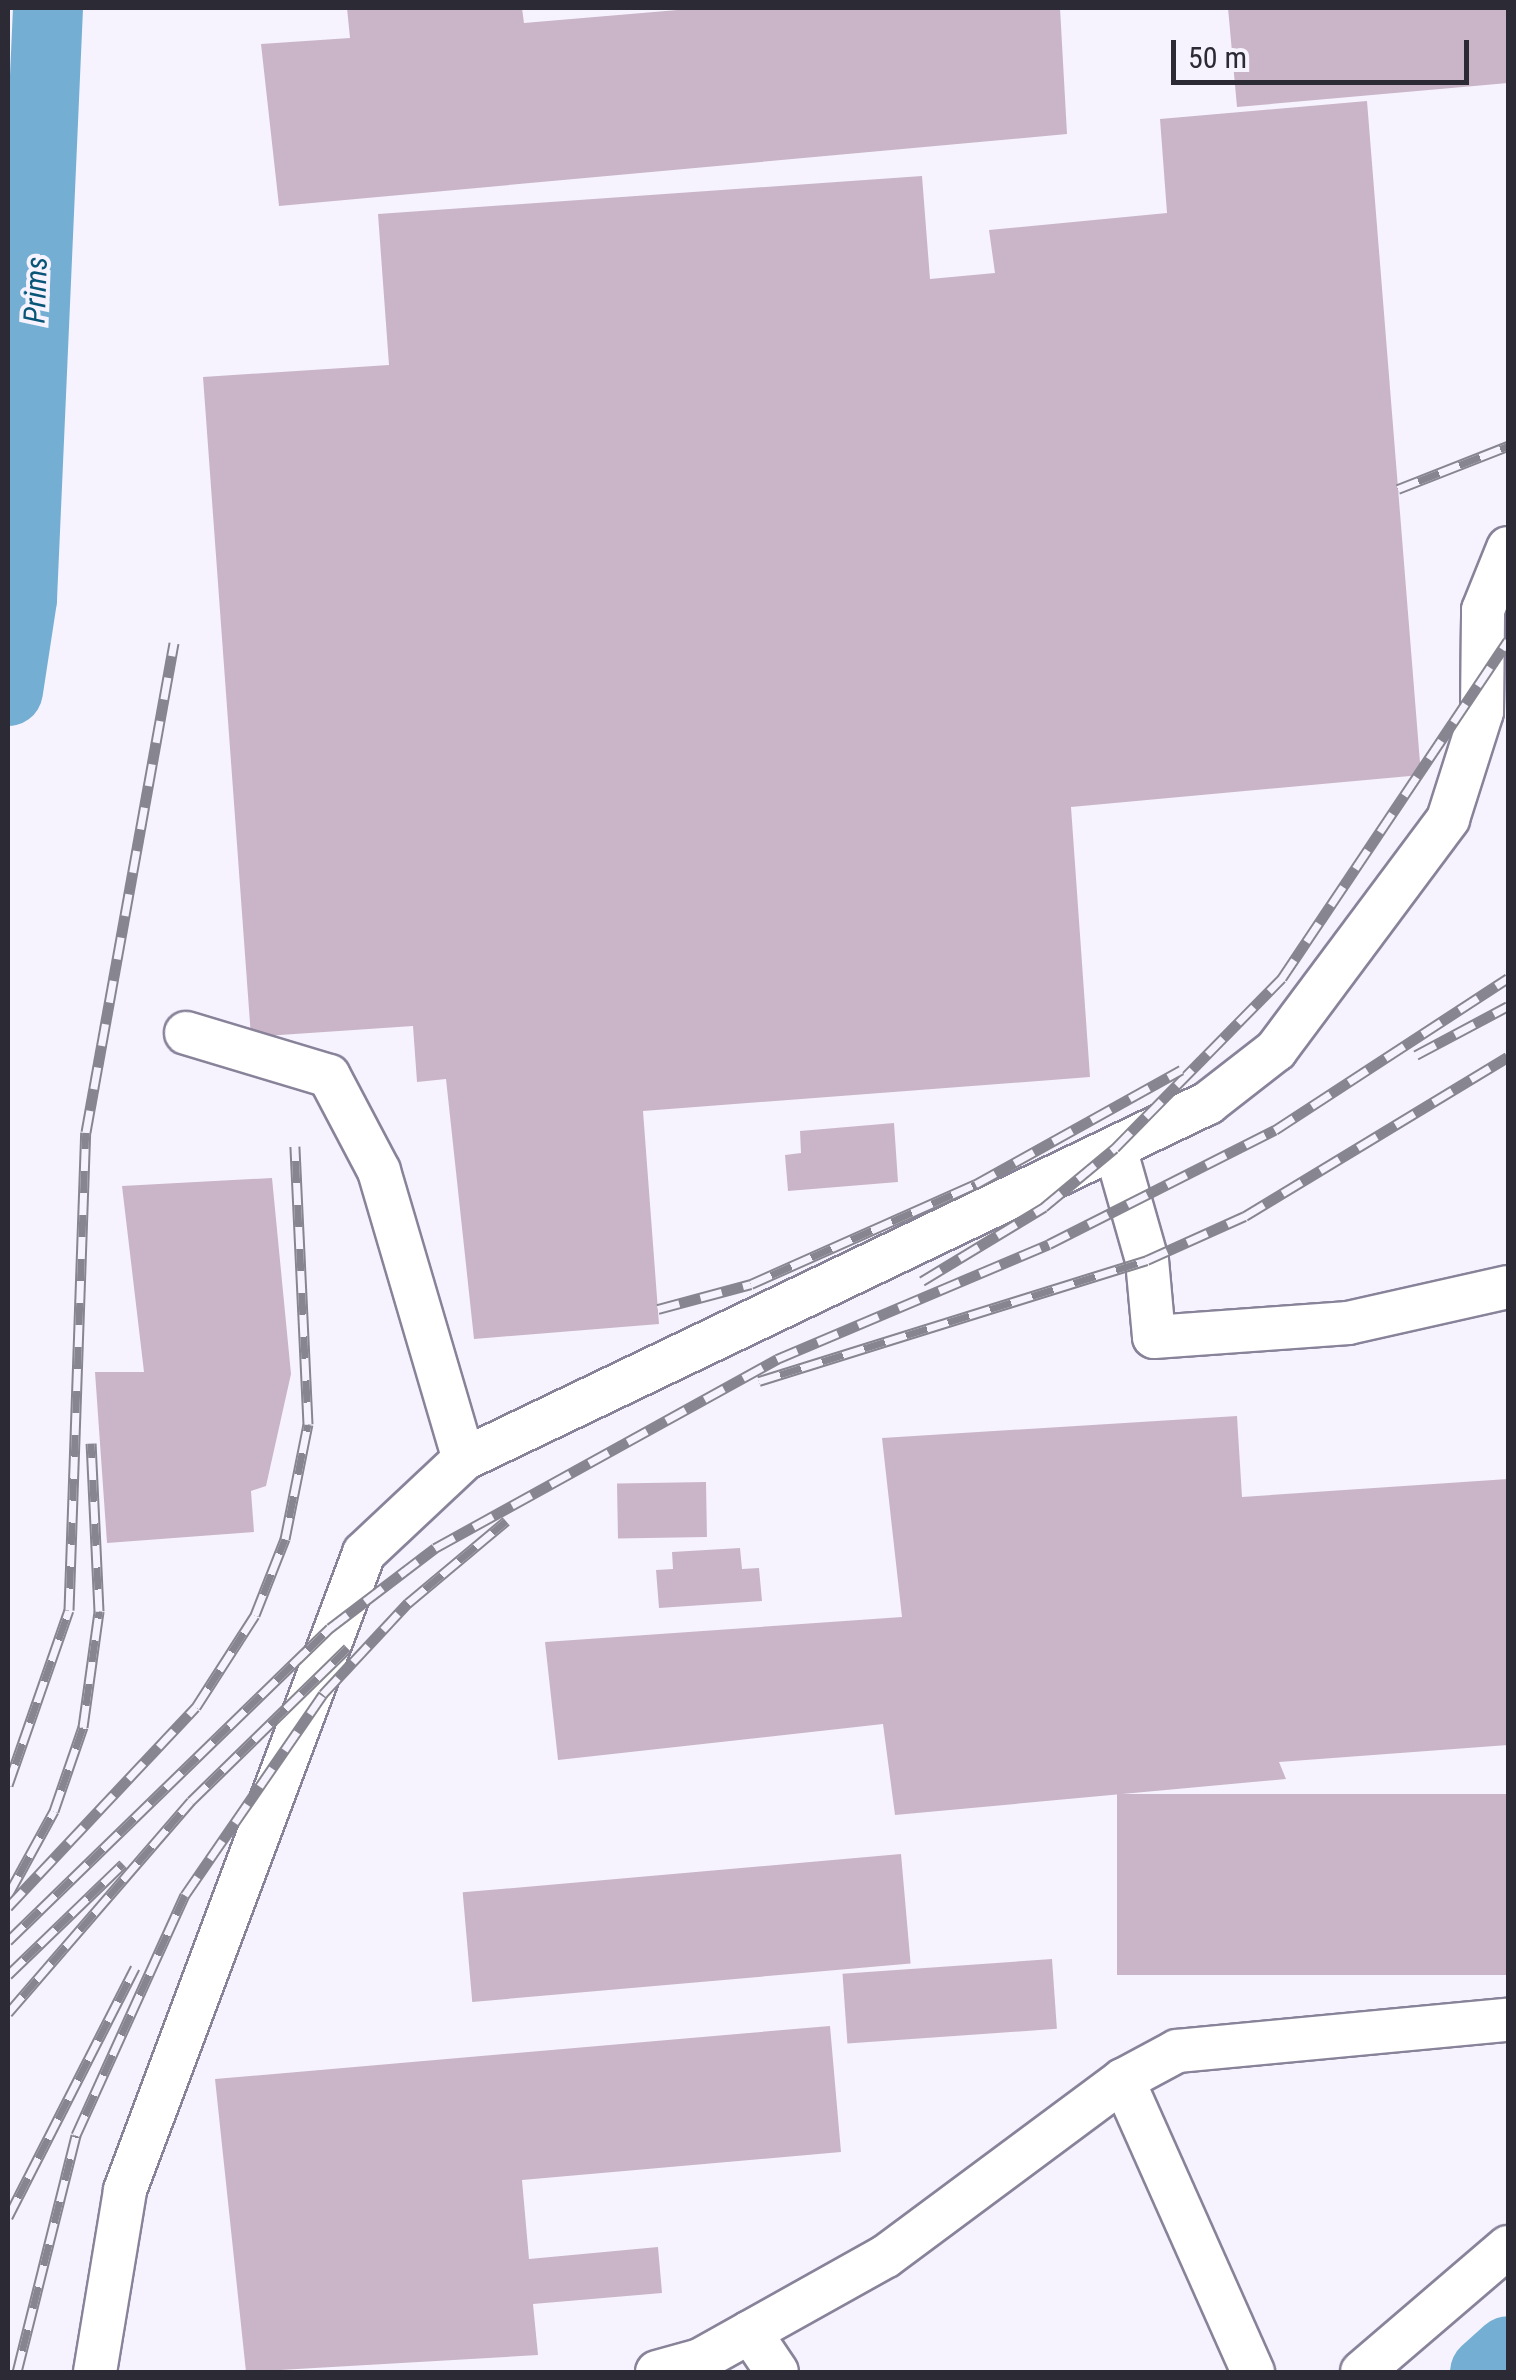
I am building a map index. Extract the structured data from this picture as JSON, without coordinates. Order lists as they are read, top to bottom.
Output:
{
  "water": ["Prims"],
  "scale_bar": "50 m"
}
